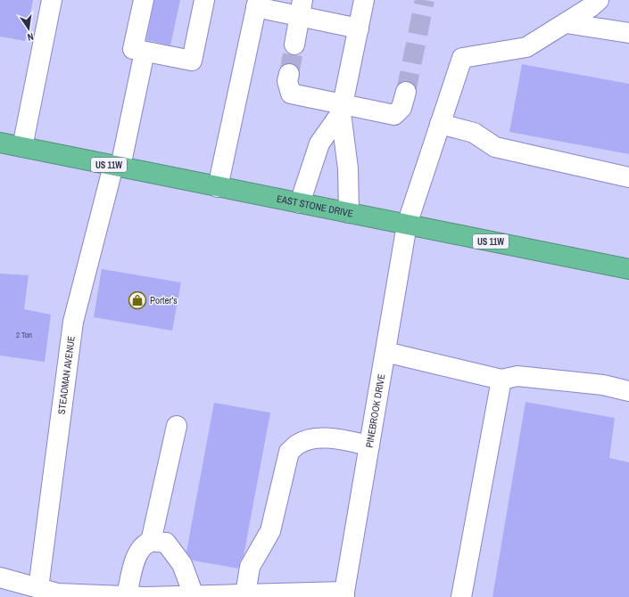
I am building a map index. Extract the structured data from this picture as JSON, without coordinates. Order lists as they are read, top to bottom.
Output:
{
  "streets": {
    "highway": ["US 11W", "EAST STONE DRIVE"],
    "street": ["STEADMAN AVENUE", "PINEBROOK DRIVE"]
  },
  "crossings": [
    ["EAST STONE DRIVE", "STEADMAN AVENUE"],
    ["EAST STONE DRIVE", "PINEBROOK DRIVE"]
  ],
  "places": {
    "shop": ["Porter's"]
  },
  "house_numbers": ["2 Ton"],
  "north": "bottom"
}
